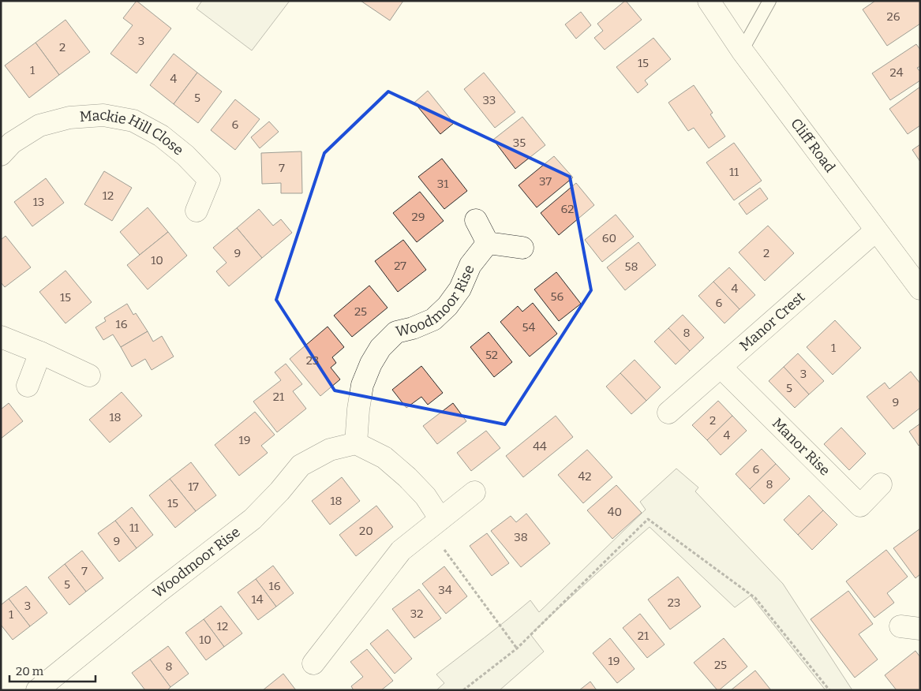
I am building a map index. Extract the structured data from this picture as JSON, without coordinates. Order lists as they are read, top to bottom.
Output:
{
  "streets": {
    "street": [
      "Mackie Hill Close",
      "Cliff Road",
      "Woodmoor Rise",
      "Manor Crest",
      "Manor Rise"
    ]
  },
  "crossings": [
    ["Cliff Road", "Manor Crest"],
    ["Manor Crest", "Manor Rise"]
  ],
  "house_numbers": [
    "26",
    "3",
    "2",
    "15",
    "1",
    "24",
    "4",
    "5",
    "33",
    "6",
    "35",
    "7",
    "11",
    "37",
    "31",
    "12",
    "13",
    "62",
    "29",
    "60",
    "9",
    "2",
    "10",
    "27",
    "58",
    "4",
    "56",
    "15",
    "6",
    "25",
    "16",
    "54",
    "8",
    "1",
    "52",
    "23",
    "3",
    "5",
    "21",
    "9",
    "18",
    "2",
    "4",
    "19",
    "44",
    "6",
    "42",
    "8",
    "17",
    "18",
    "15",
    "40",
    "11",
    "20",
    "38",
    "9",
    "7",
    "5",
    "16",
    "34",
    "14",
    "23",
    "3",
    "32",
    "1",
    "12",
    "21",
    "10",
    "19",
    "25",
    "8"
  ],
  "scale_bar": "20 m"
}
